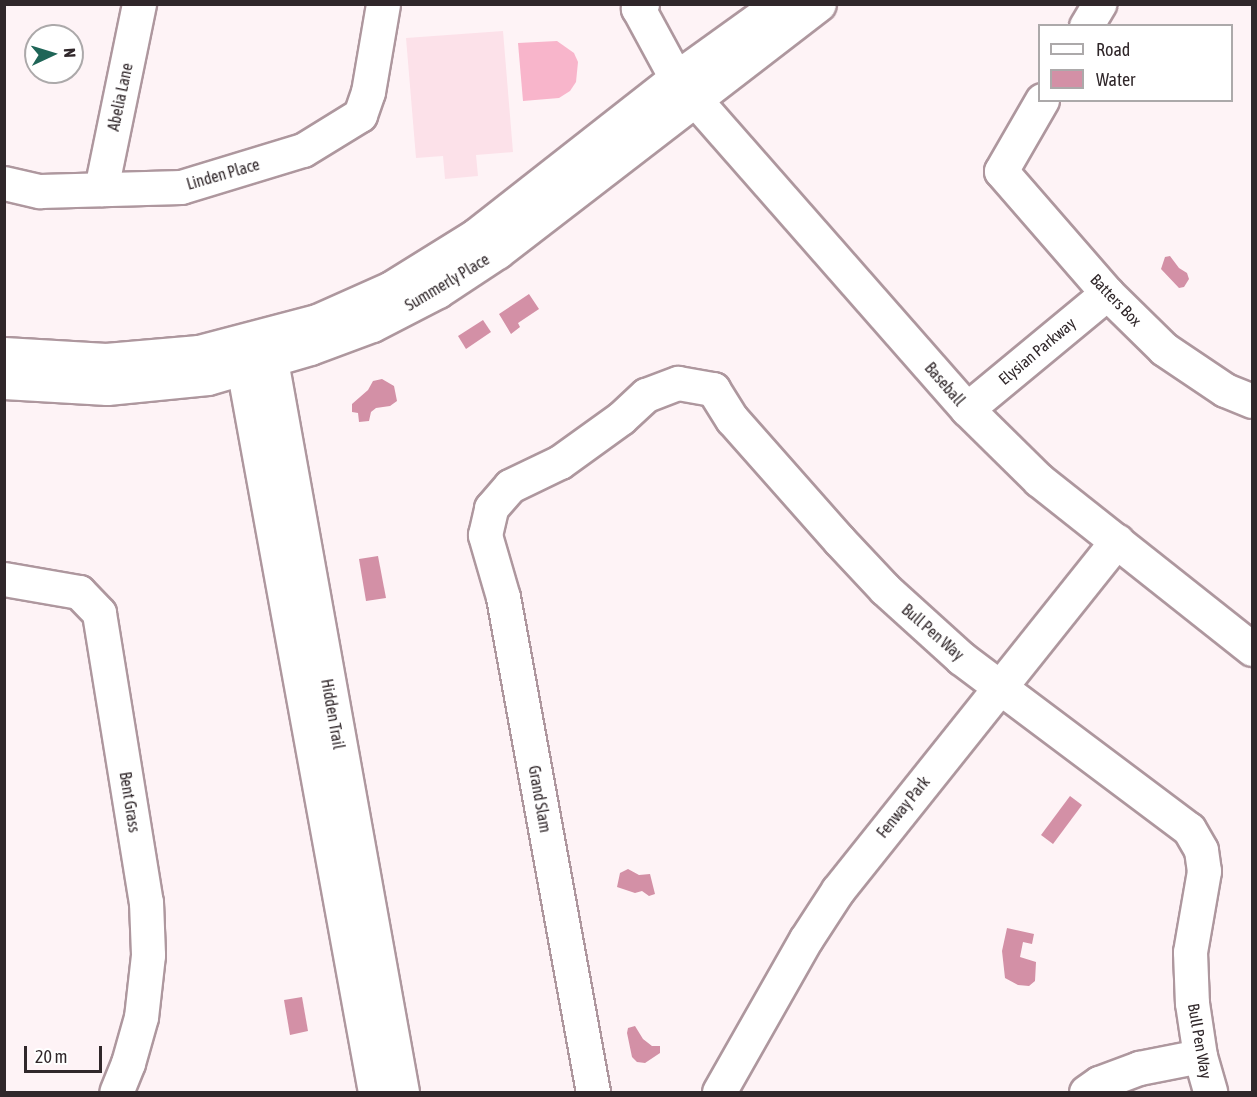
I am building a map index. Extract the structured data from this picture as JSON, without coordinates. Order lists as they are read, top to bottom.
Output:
{
  "streets": {
    "street": [
      "Abelia Lane",
      "Linden Place",
      "Summerly Place",
      "Batters Box",
      "Elysian Parkway",
      "Baseball",
      "Bull Pen Way",
      "Hidden Trail",
      "Grand Slam",
      "Bent Grass",
      "Fenway Park"
    ]
  },
  "crossings": [
    ["Abelia Lane", "Linden Place"],
    ["Summerly Place", "Baseball"],
    ["Summerly Place", "Hidden Trail"],
    ["Batters Box", "Elysian Parkway"],
    ["Elysian Parkway", "Baseball"],
    ["Baseball", "Fenway Park"],
    ["Bull Pen Way", "Grand Slam"],
    ["Bull Pen Way", "Fenway Park"]
  ],
  "legend": ["Road", "Water"],
  "scale_bar": "20 m",
  "north": "right"
}
